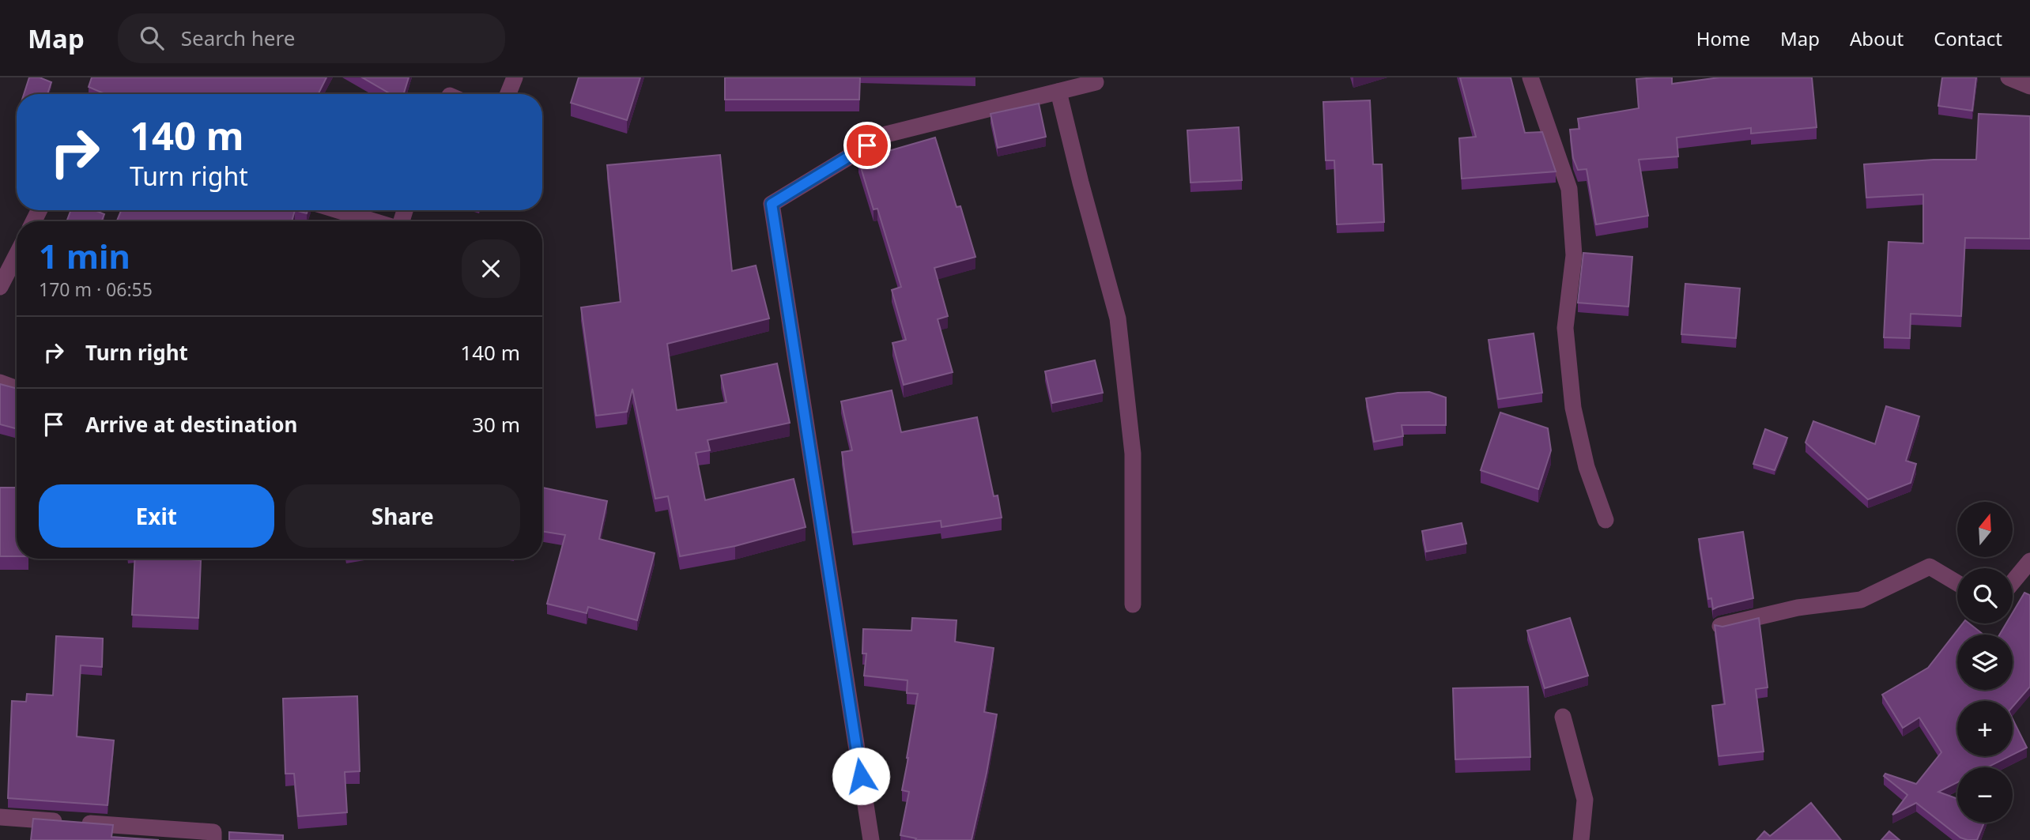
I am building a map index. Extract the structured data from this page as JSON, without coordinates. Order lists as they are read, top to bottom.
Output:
{
  "north": "top",
  "page": {
    "header": "Map",
    "search": "Search here",
    "nav": [
      "Home",
      "Map",
      "About",
      "Contact"
    ],
    "turn": ["140 m", "Turn right"],
    "heading": ["1 min", "170 m · 06:55"],
    "list": [
      {
        "name": "Turn right",
        "value": "140 m"
      },
      {
        "name": "Arrive at destination",
        "value": "30 m"
      }
    ],
    "buttons": ["Exit", "Share"],
    "map_buttons": ["+", "−"]
  }
}
